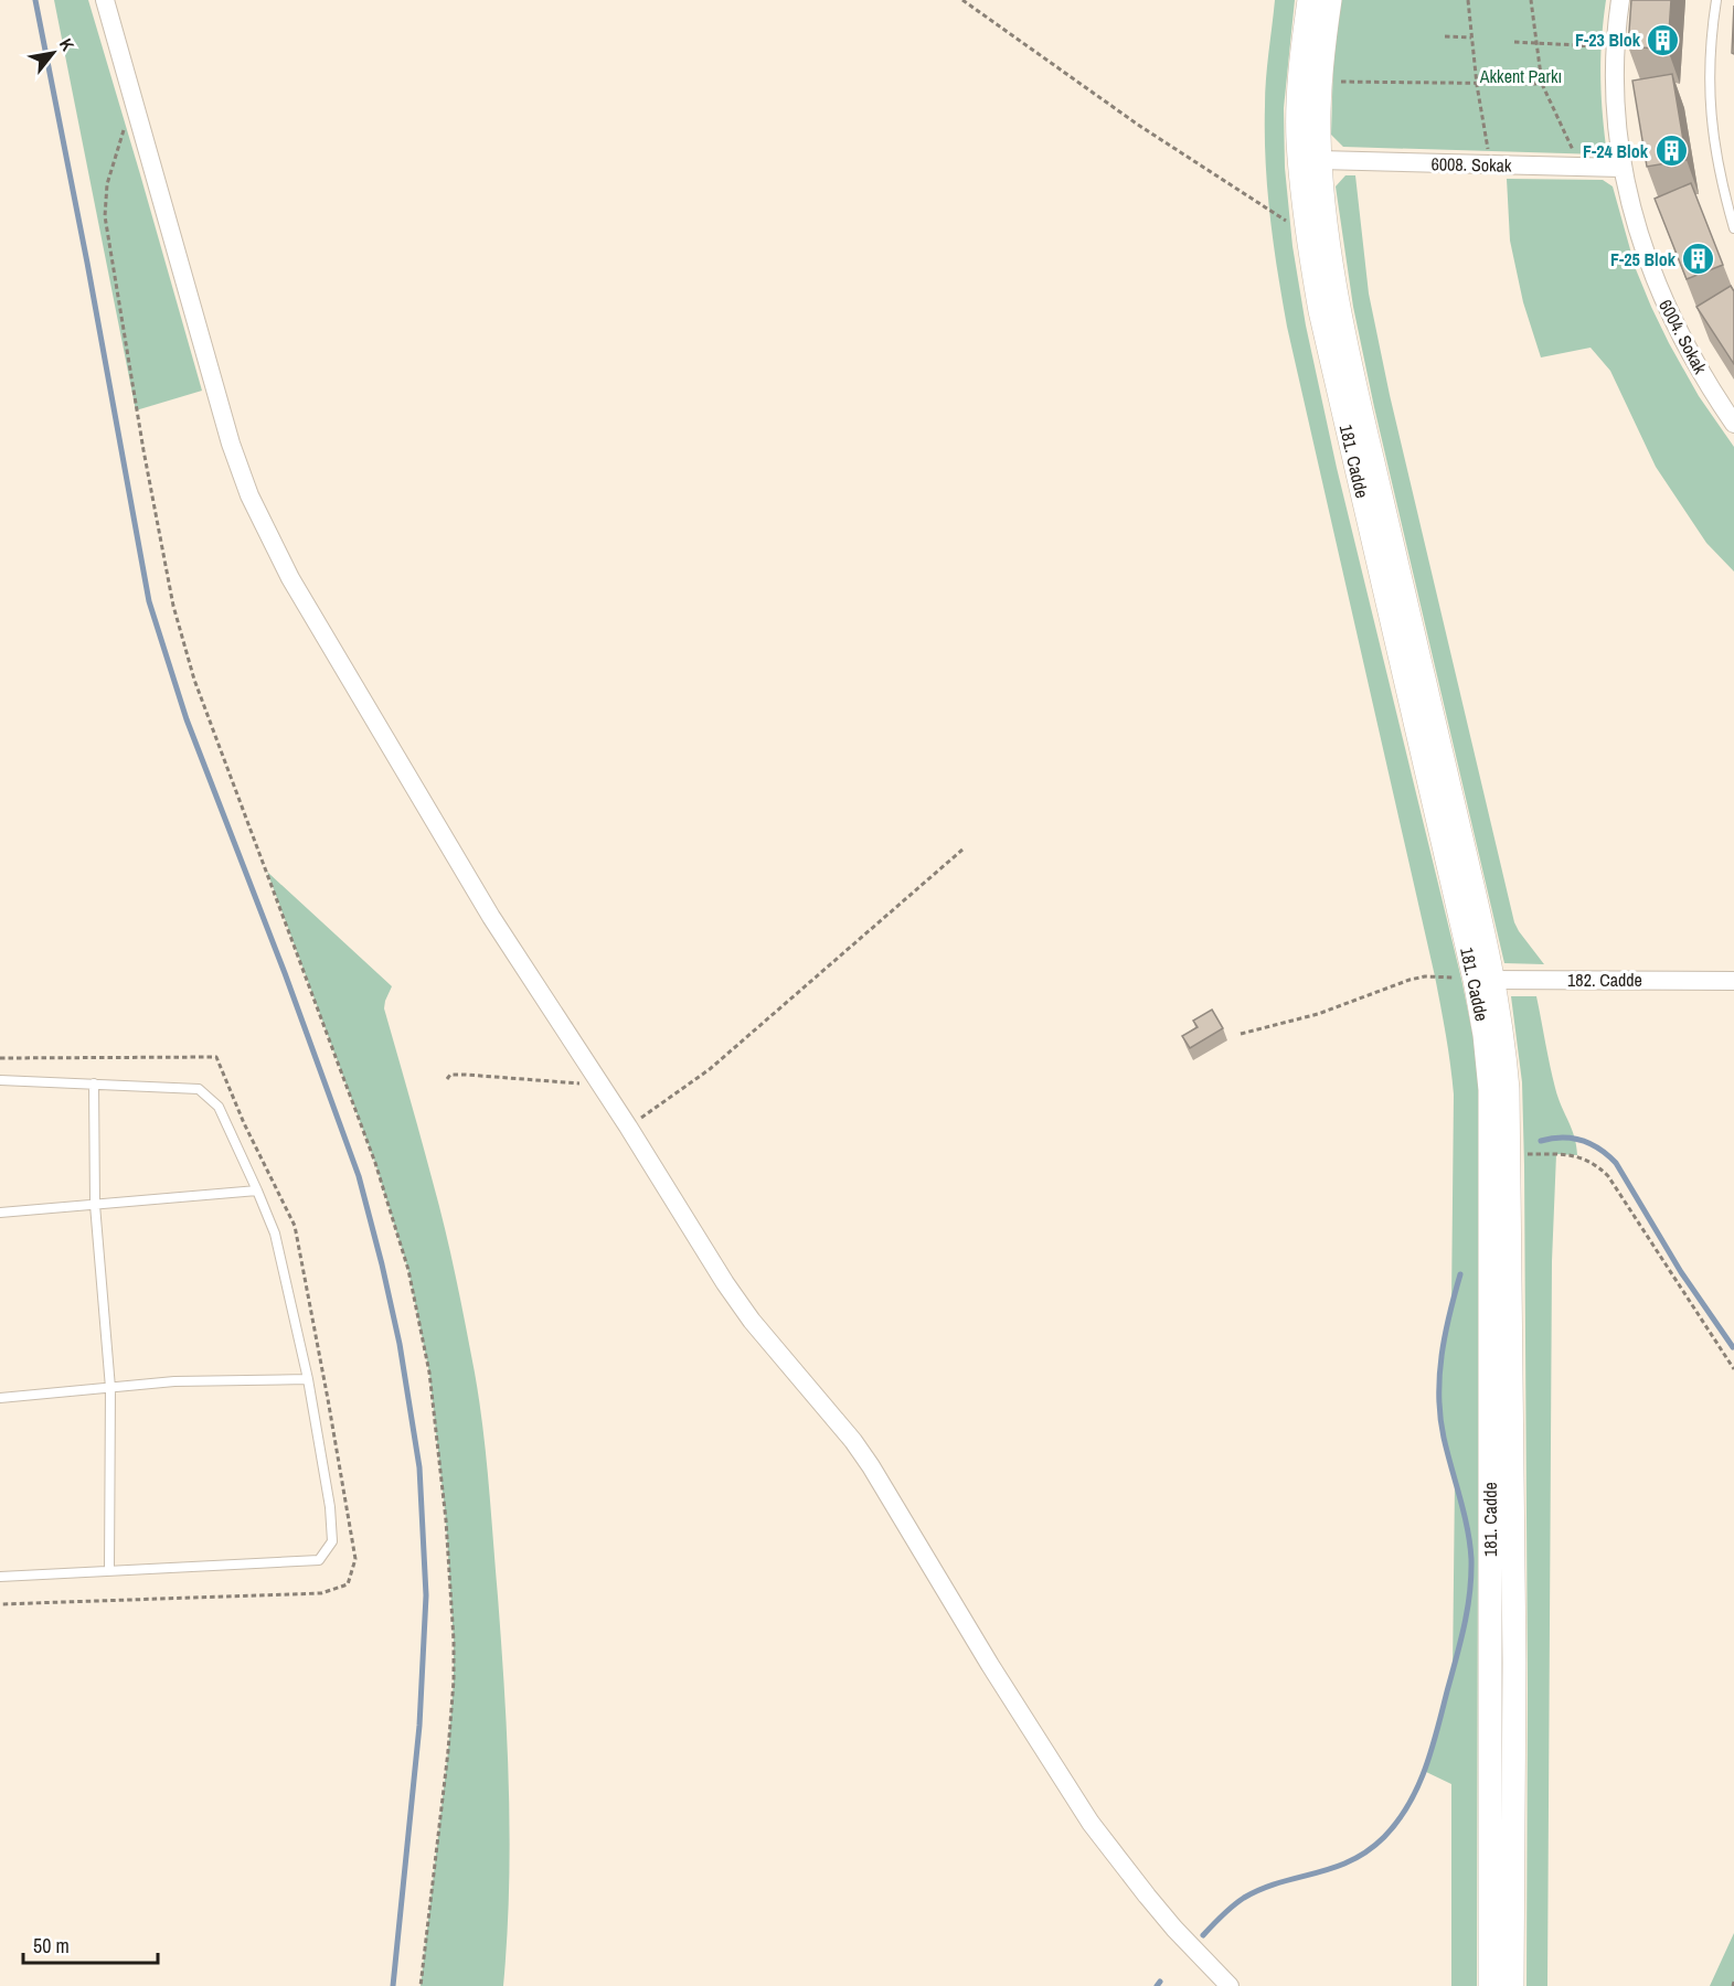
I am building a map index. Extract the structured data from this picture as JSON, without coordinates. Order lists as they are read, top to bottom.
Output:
{
  "streets": {
    "street": [
      "6008. Sokak",
      "6004. Sokak",
      "181. Cadde",
      "182. Cadde"
    ]
  },
  "crossings": [
    ["6008. Sokak", "6004. Sokak"],
    ["6008. Sokak", "181. Cadde"],
    ["181. Cadde", "182. Cadde"]
  ],
  "parks": ["Akkent Parkı"],
  "places": {
    "building": ["F-23 Blok", "F-24 Blok", "F-25 Blok"]
  },
  "scale_bar": "50 m",
  "north": "top right"
}
